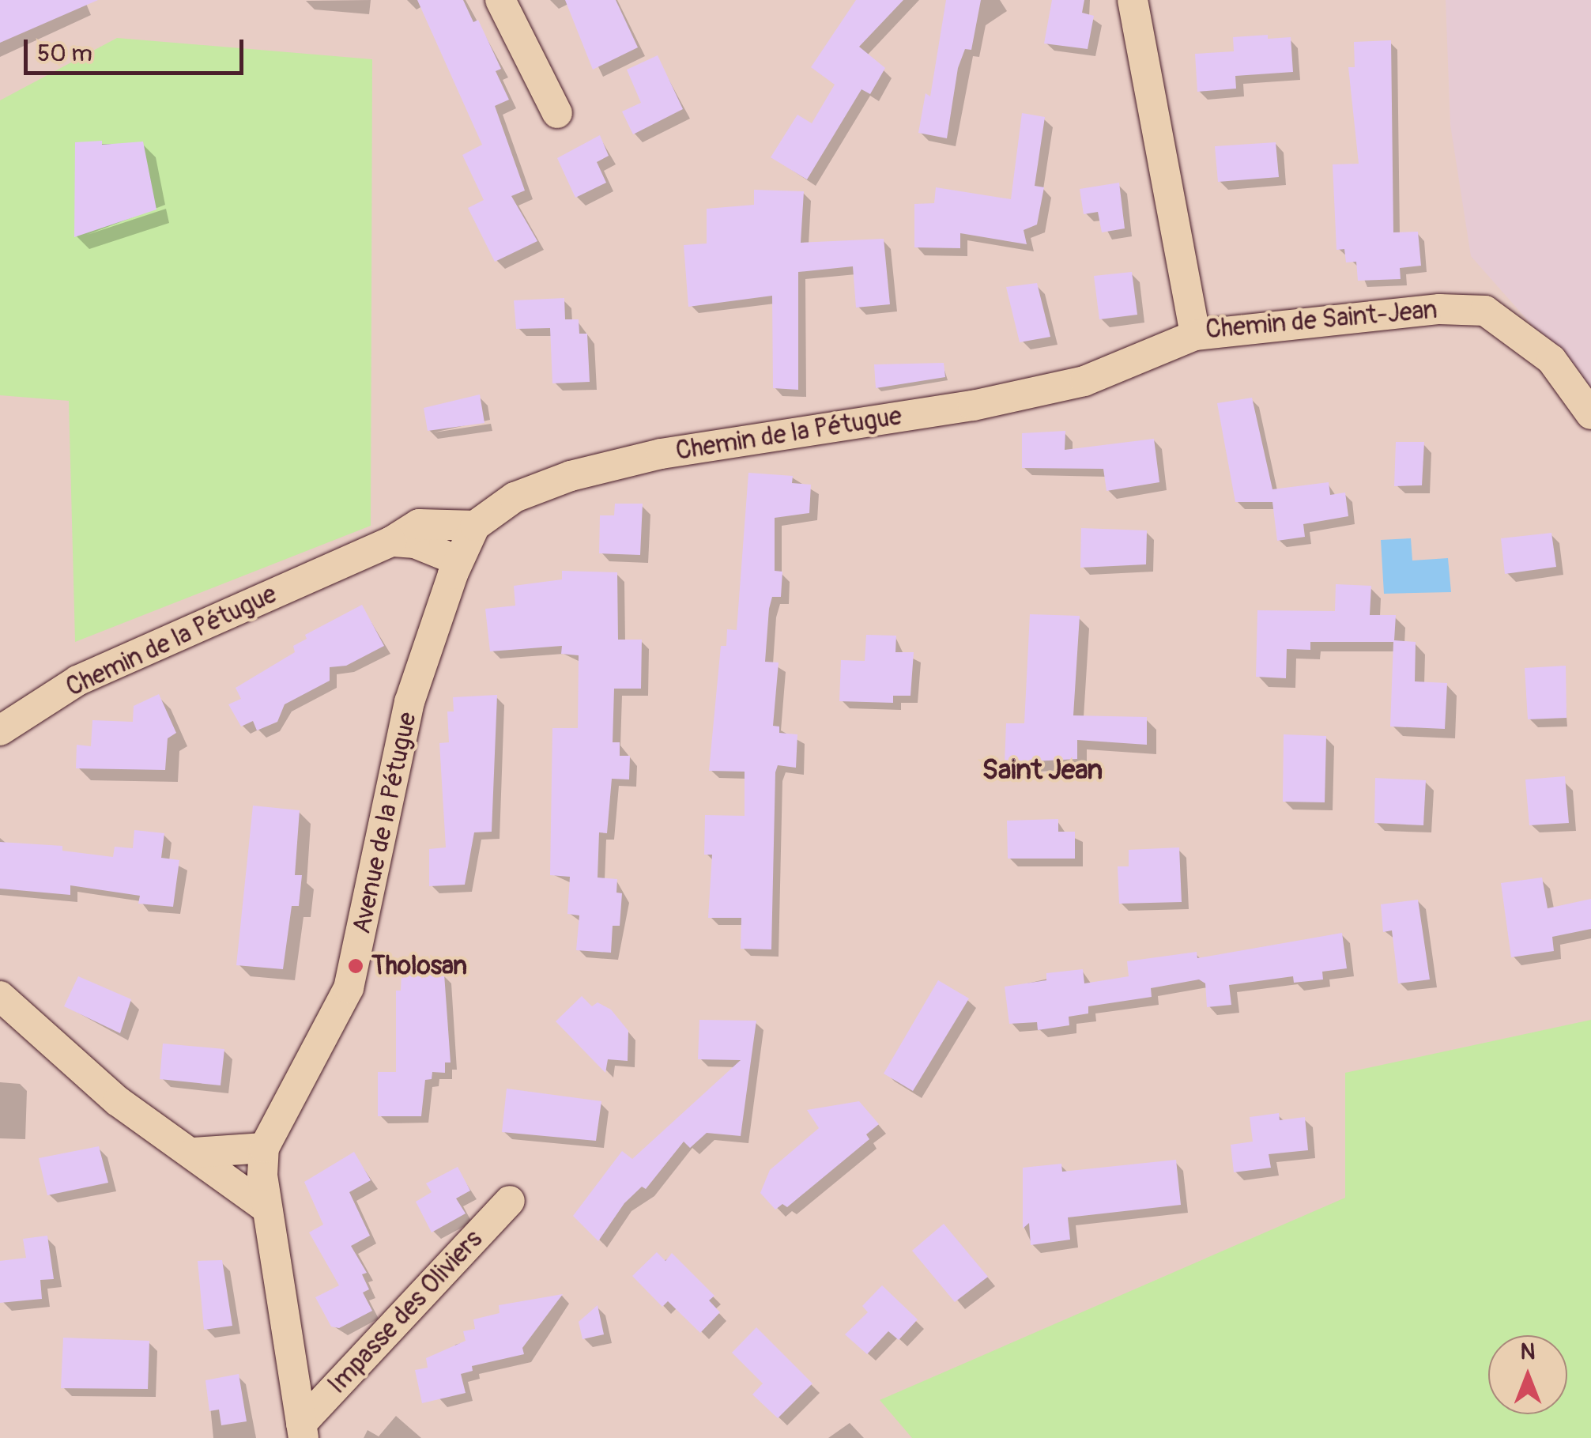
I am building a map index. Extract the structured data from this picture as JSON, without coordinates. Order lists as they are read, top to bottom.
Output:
{
  "streets": {
    "street": [
      "Chemin de Saint-Jean",
      "Chemin de la Pétugue",
      "Avenue de la Pétugue",
      "Impasse des Oliviers"
    ]
  },
  "crossings": [
    ["Chemin de Saint-Jean", "Chemin de la Pétugue"],
    ["Chemin de la Pétugue", "Avenue de la Pétugue"]
  ],
  "districts": ["Saint Jean"],
  "places": ["Tholosan"],
  "scale_bar": "50 m",
  "north": "top"
}
